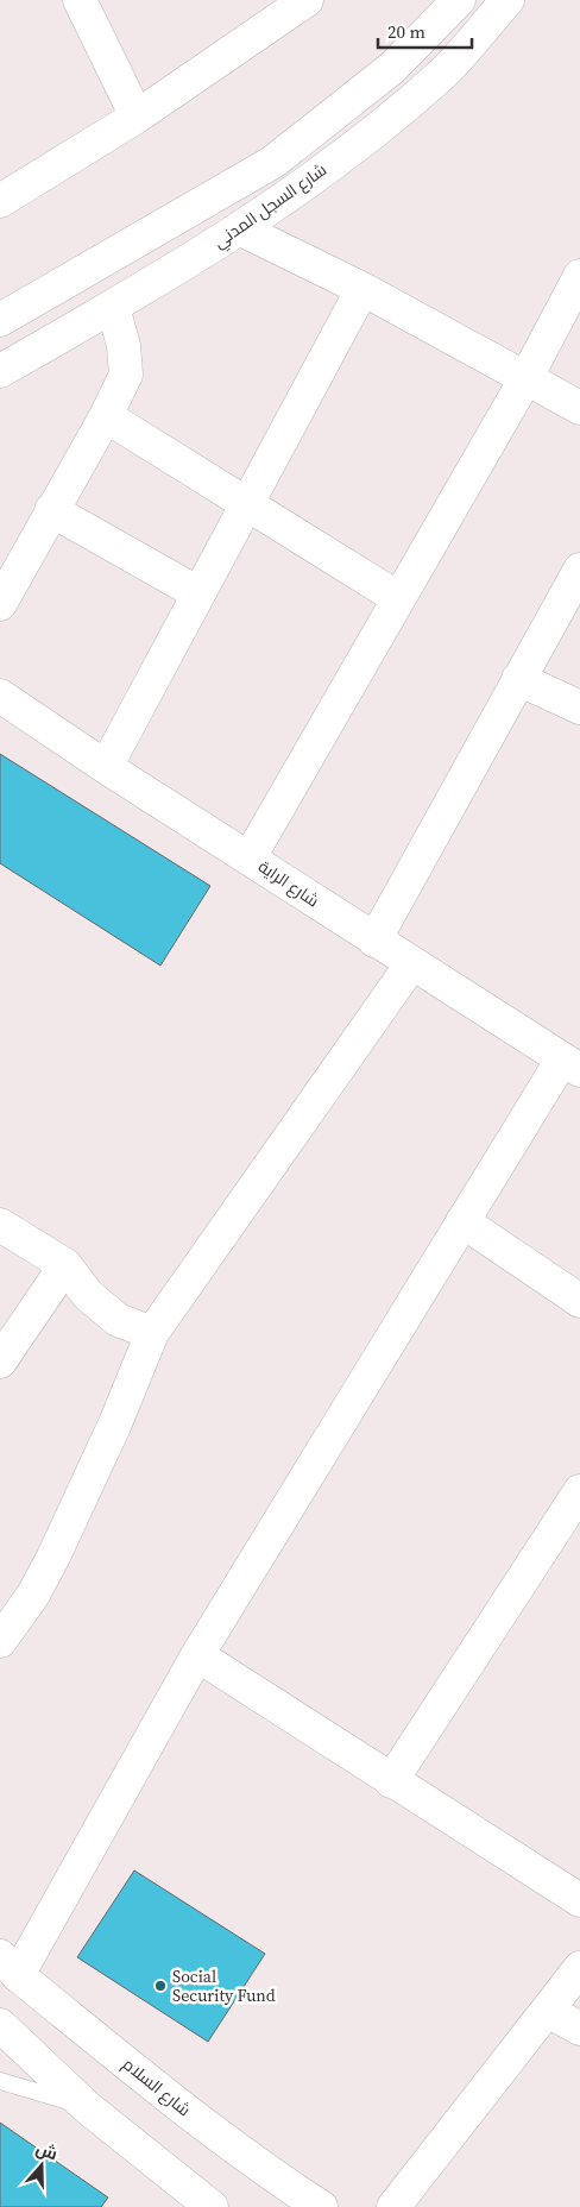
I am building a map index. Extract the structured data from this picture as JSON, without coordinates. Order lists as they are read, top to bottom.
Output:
{
  "streets": {
    "street": ["شارع السجل المدني", "شارع الراية", "شارع السلام"]
  },
  "places": ["Social Security Fund"],
  "scale_bar": "20 m",
  "north": "top"
}
